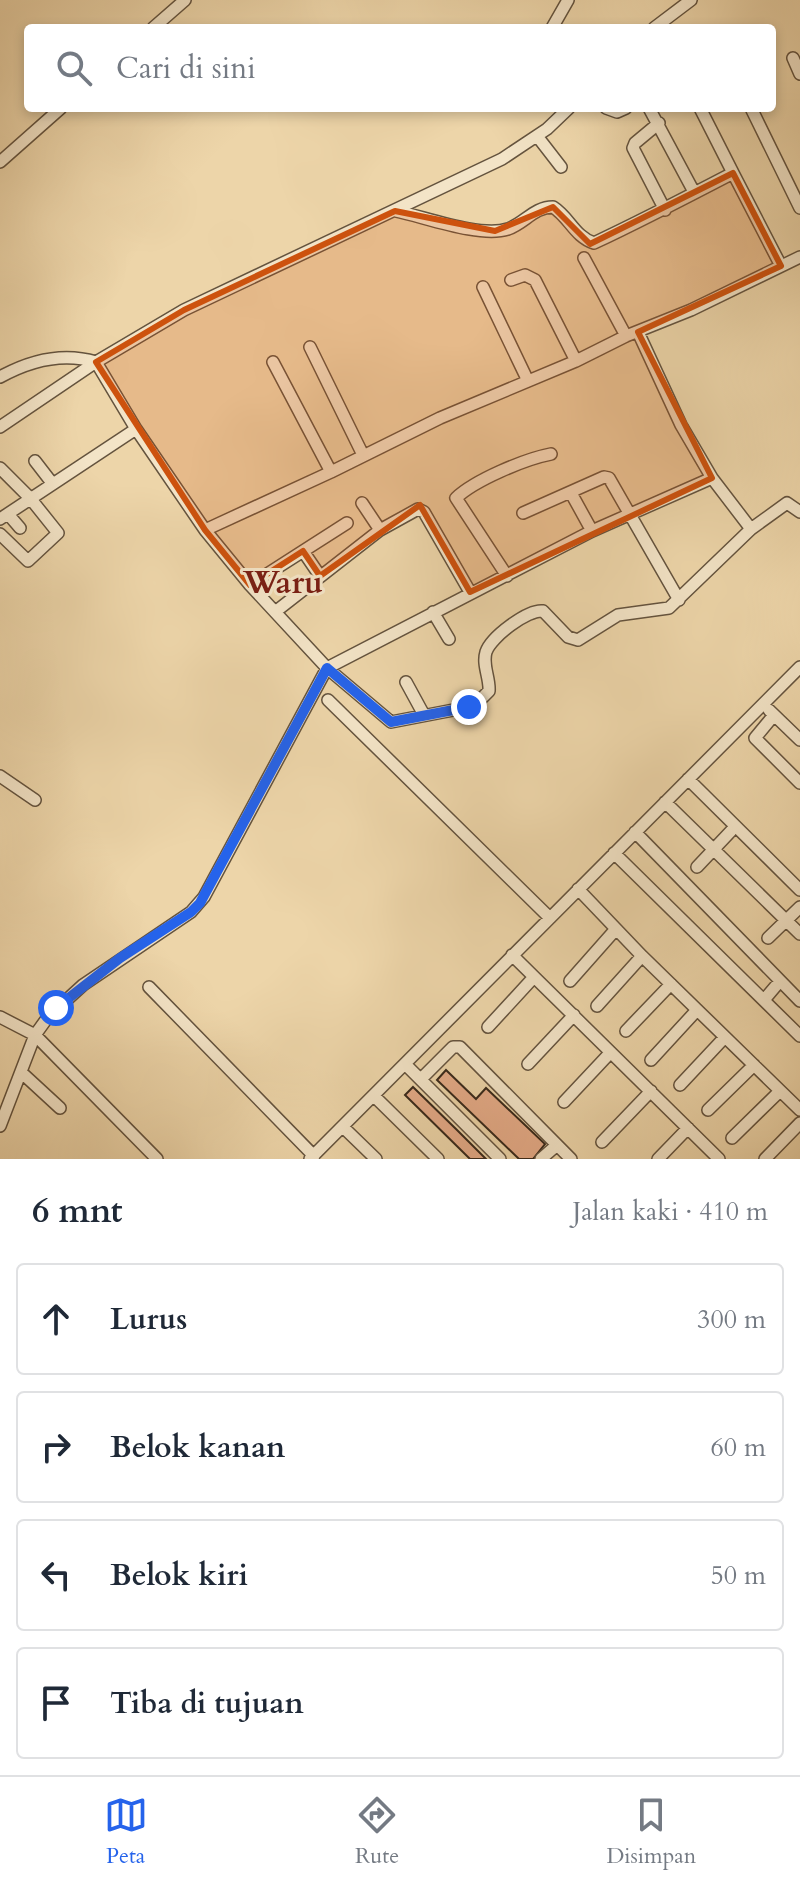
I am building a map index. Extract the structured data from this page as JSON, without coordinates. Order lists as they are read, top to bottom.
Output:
{
  "districts": ["Waru"],
  "page": {
    "search": "Cari di sini",
    "heading": ["6 mnt", "Jalan kaki · 410 m"],
    "list": [
      ["Lurus", "300 m"],
      ["Belok kanan", "60 m"],
      ["Belok kiri", "50 m"],
      "Tiba di tujuan"
    ],
    "nav": ["Peta", "Rute", "Disimpan"]
  }
}
